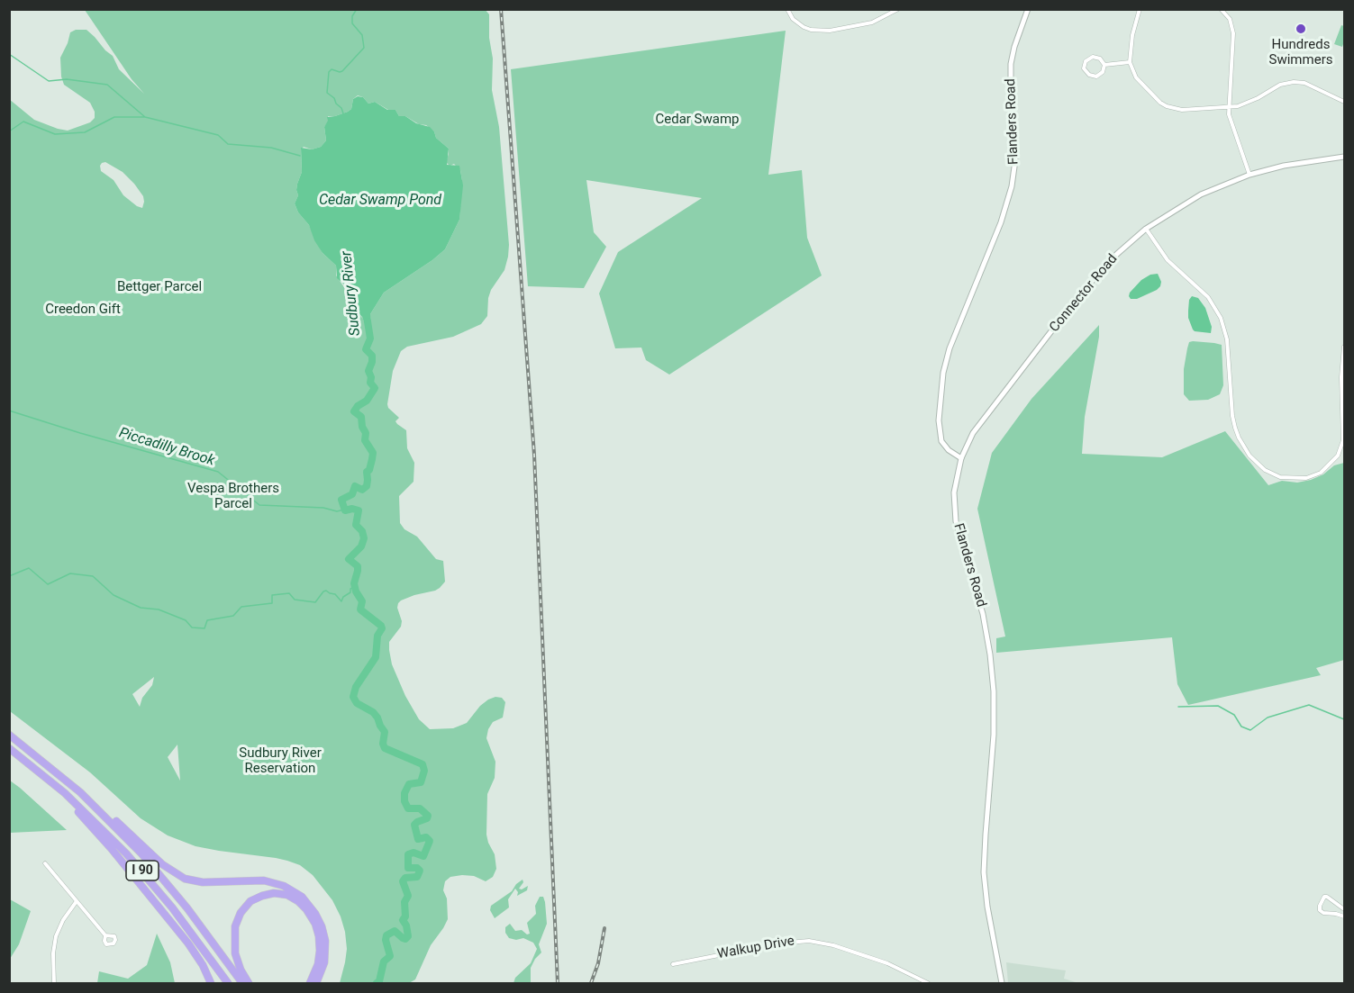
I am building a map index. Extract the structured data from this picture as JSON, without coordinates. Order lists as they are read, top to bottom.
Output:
{
  "streets": {
    "highway": ["I 90"],
    "main road": ["Flanders Road", "Connector Road"],
    "street": ["Walkup Drive"]
  },
  "crossings": [
    ["Flanders Road", "Connector Road"]
  ],
  "water": ["Cedar Swamp Pond", "Sudbury River", "Piccadilly Brook"],
  "parks": [
    "Cedar Swamp",
    "Bettger Parcel",
    "Creedon Gift",
    "Vespa Brothers Parcel",
    "Sudbury River Reservation"
  ],
  "places": ["Hundreds Swimmers"]
}
